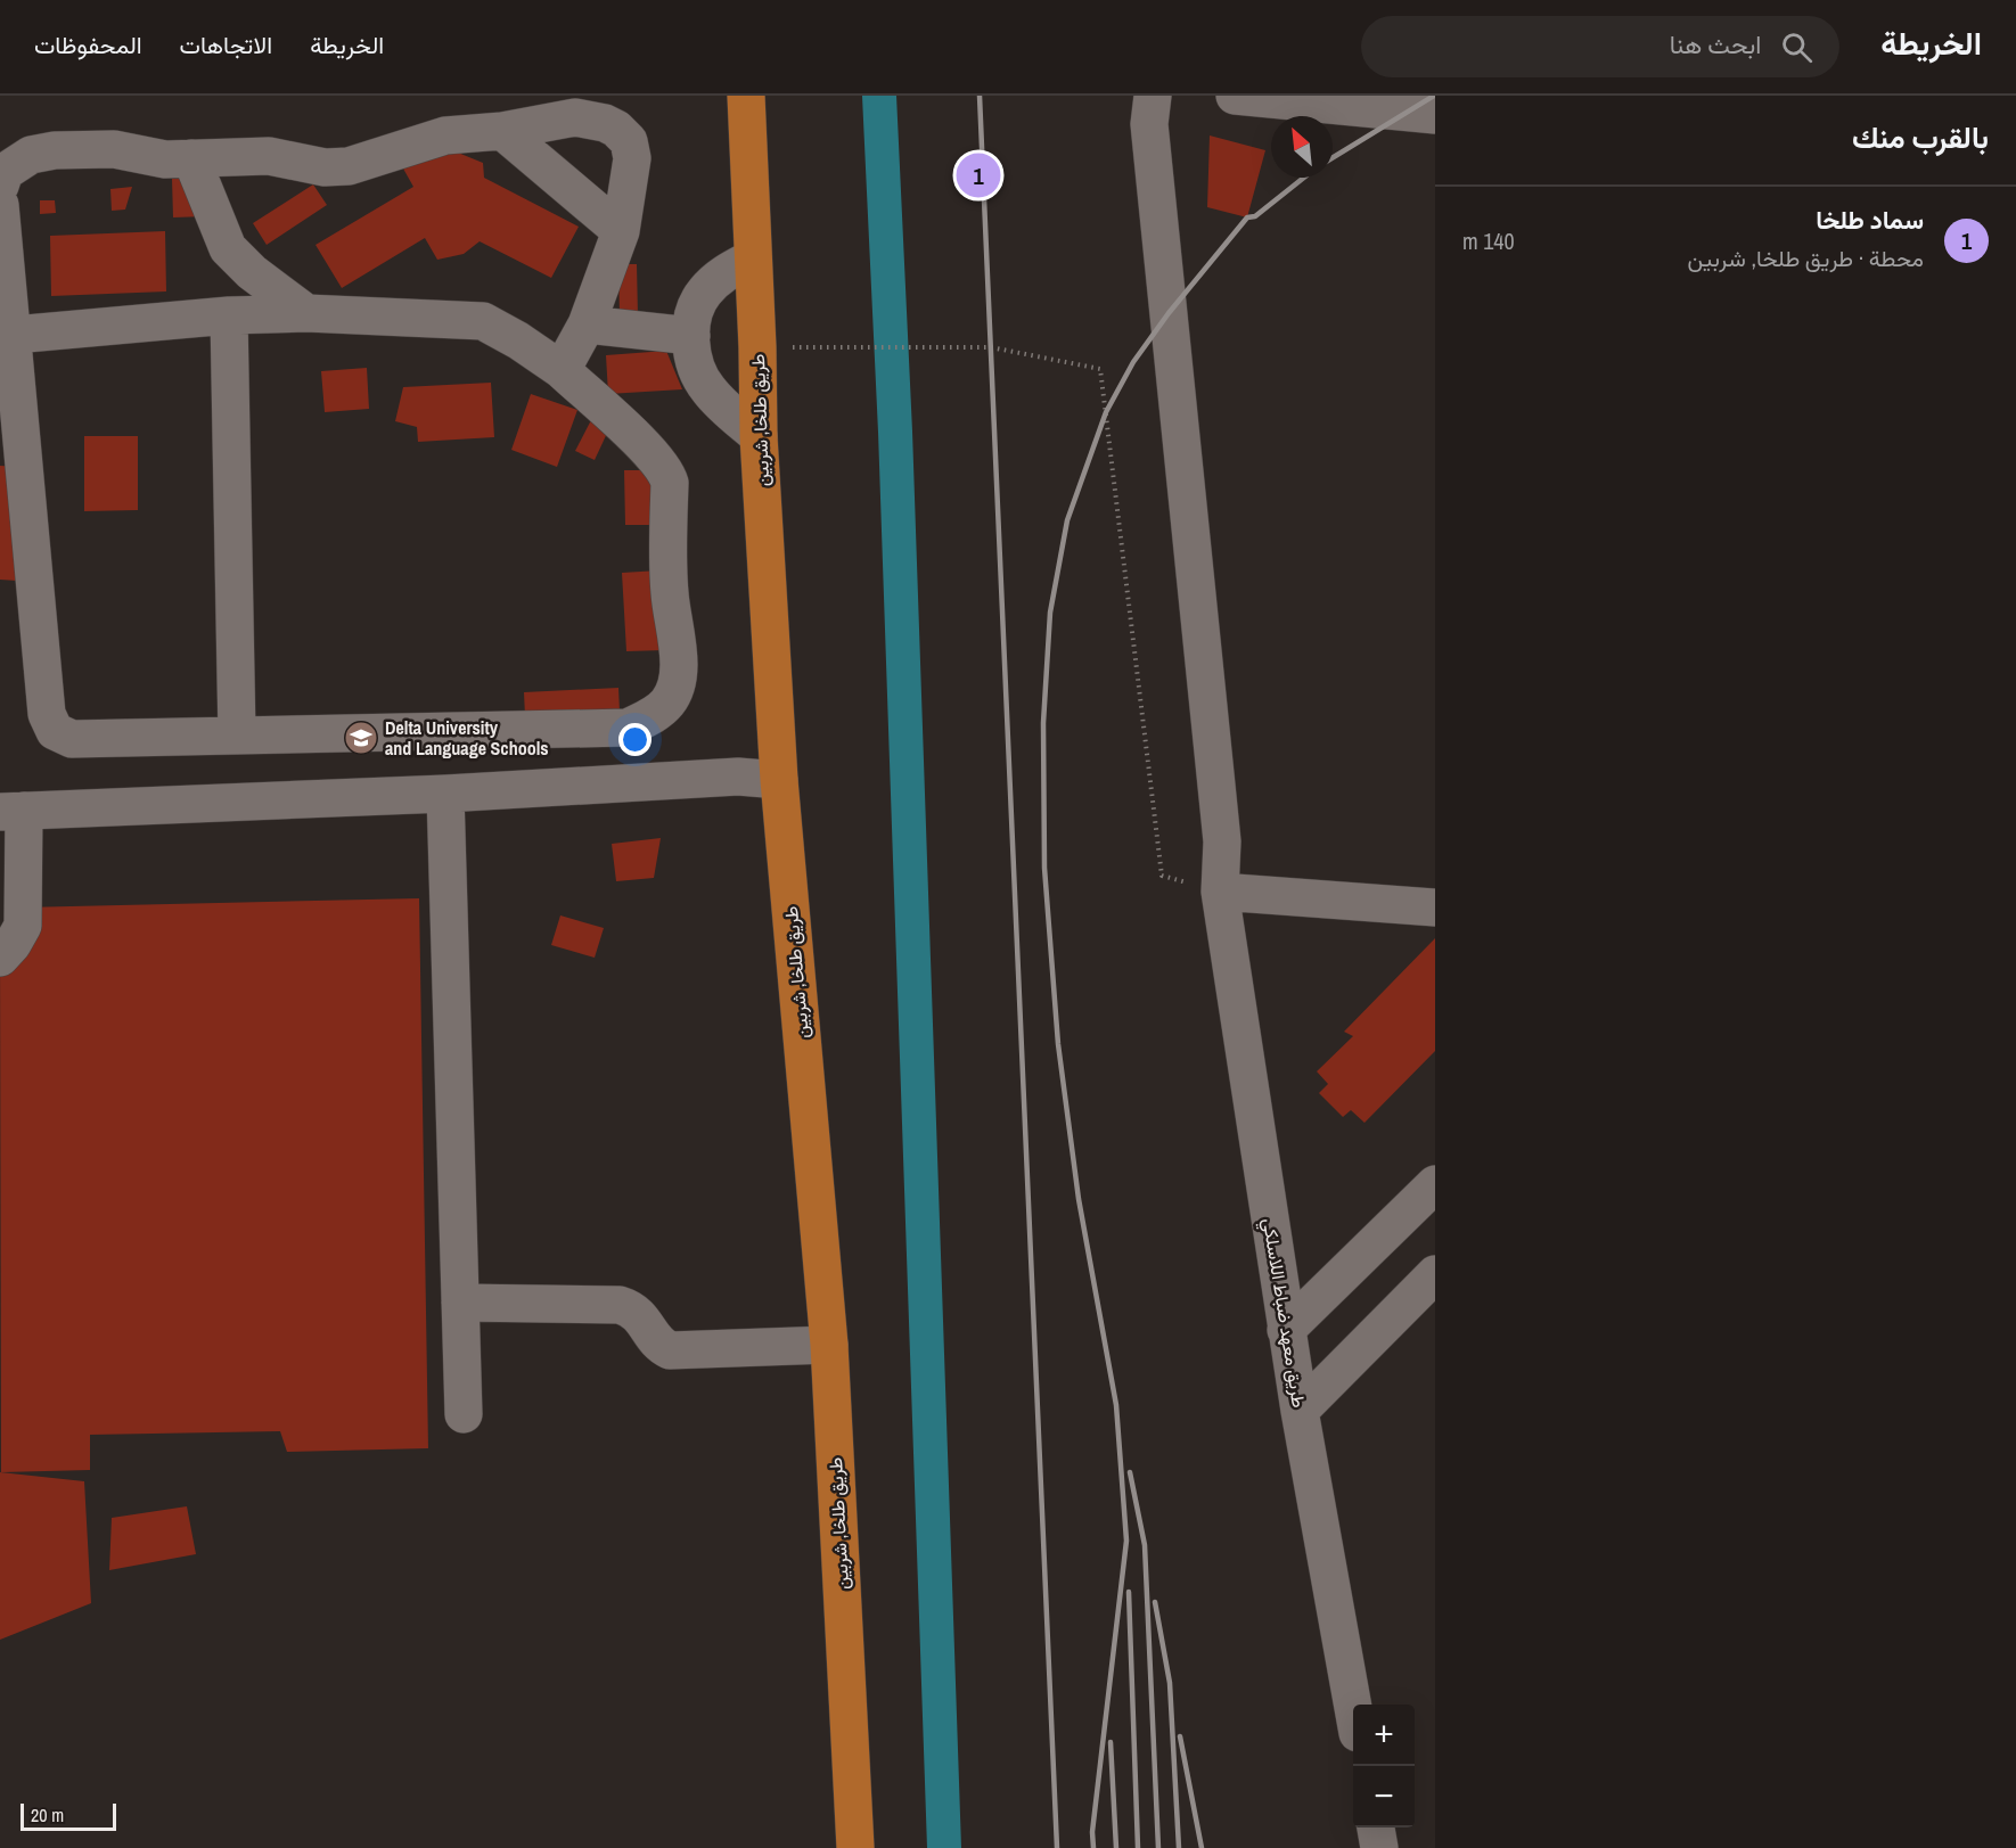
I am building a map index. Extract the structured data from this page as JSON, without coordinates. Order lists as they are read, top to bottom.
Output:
{
  "streets": {
    "main road": ["طريق طلخا, شربين"],
    "street": ["طريق معهد ضباط اللاسلكي"]
  },
  "places": {
    "school or university": ["Delta University and Language Schools"]
  },
  "scale_bar": "20 m",
  "north": "top left",
  "page": {
    "header": "الخريطة",
    "search": "ابحث هنا",
    "nav": ["الخريطة", "الاتجاهات", "المحفوظات"],
    "heading": "بالقرب منك",
    "pins": "1",
    "list": [
      {
        "mark": "1",
        "name": "سماد طلخا",
        "note": "محطة · طريق طلخا, شربين",
        "value": "140 m"
      }
    ],
    "map_buttons": ["+", "−"],
    "scale": "20 m"
  }
}
